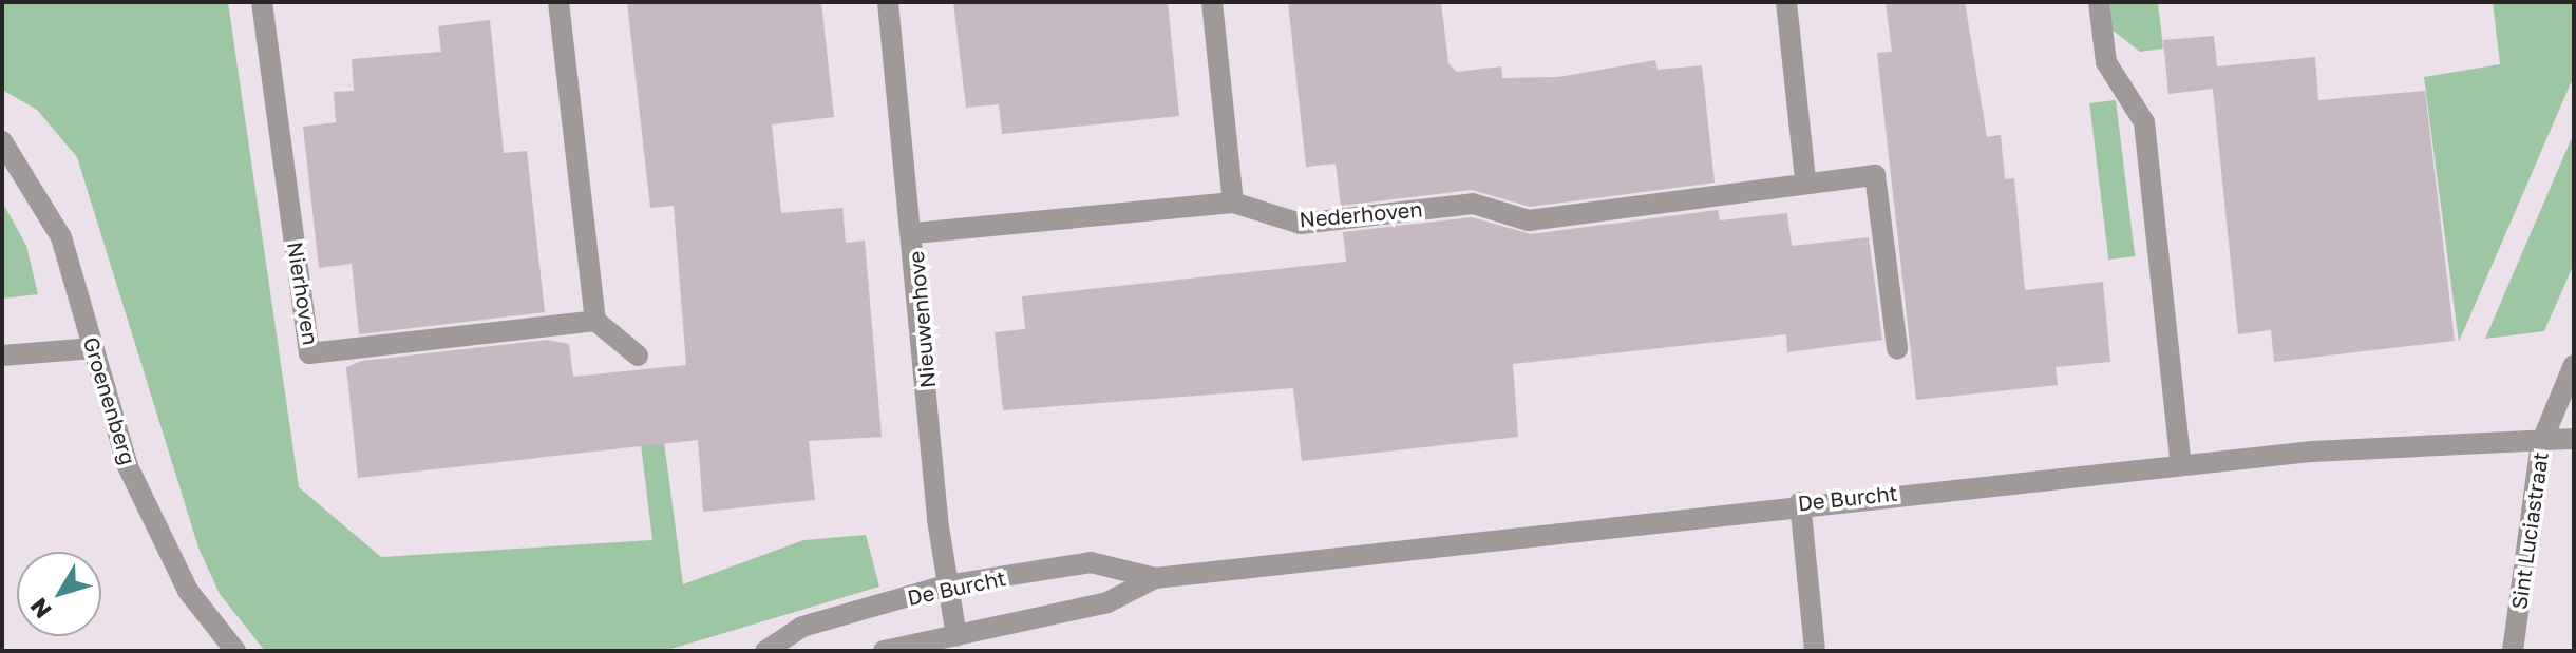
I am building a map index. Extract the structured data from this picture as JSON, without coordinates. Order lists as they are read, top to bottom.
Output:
{
  "streets": {
    "street": [
      "Nederhoven",
      "Nierhoven",
      "Nieuwenhove",
      "Groenenberg",
      "De Burcht",
      "Sint Luciastraat"
    ]
  },
  "crossings": [
    ["Nederhoven", "Nieuwenhove"],
    ["Nieuwenhove", "De Burcht"],
    ["De Burcht", "Sint Luciastraat"]
  ],
  "north": "bottom left"
}
